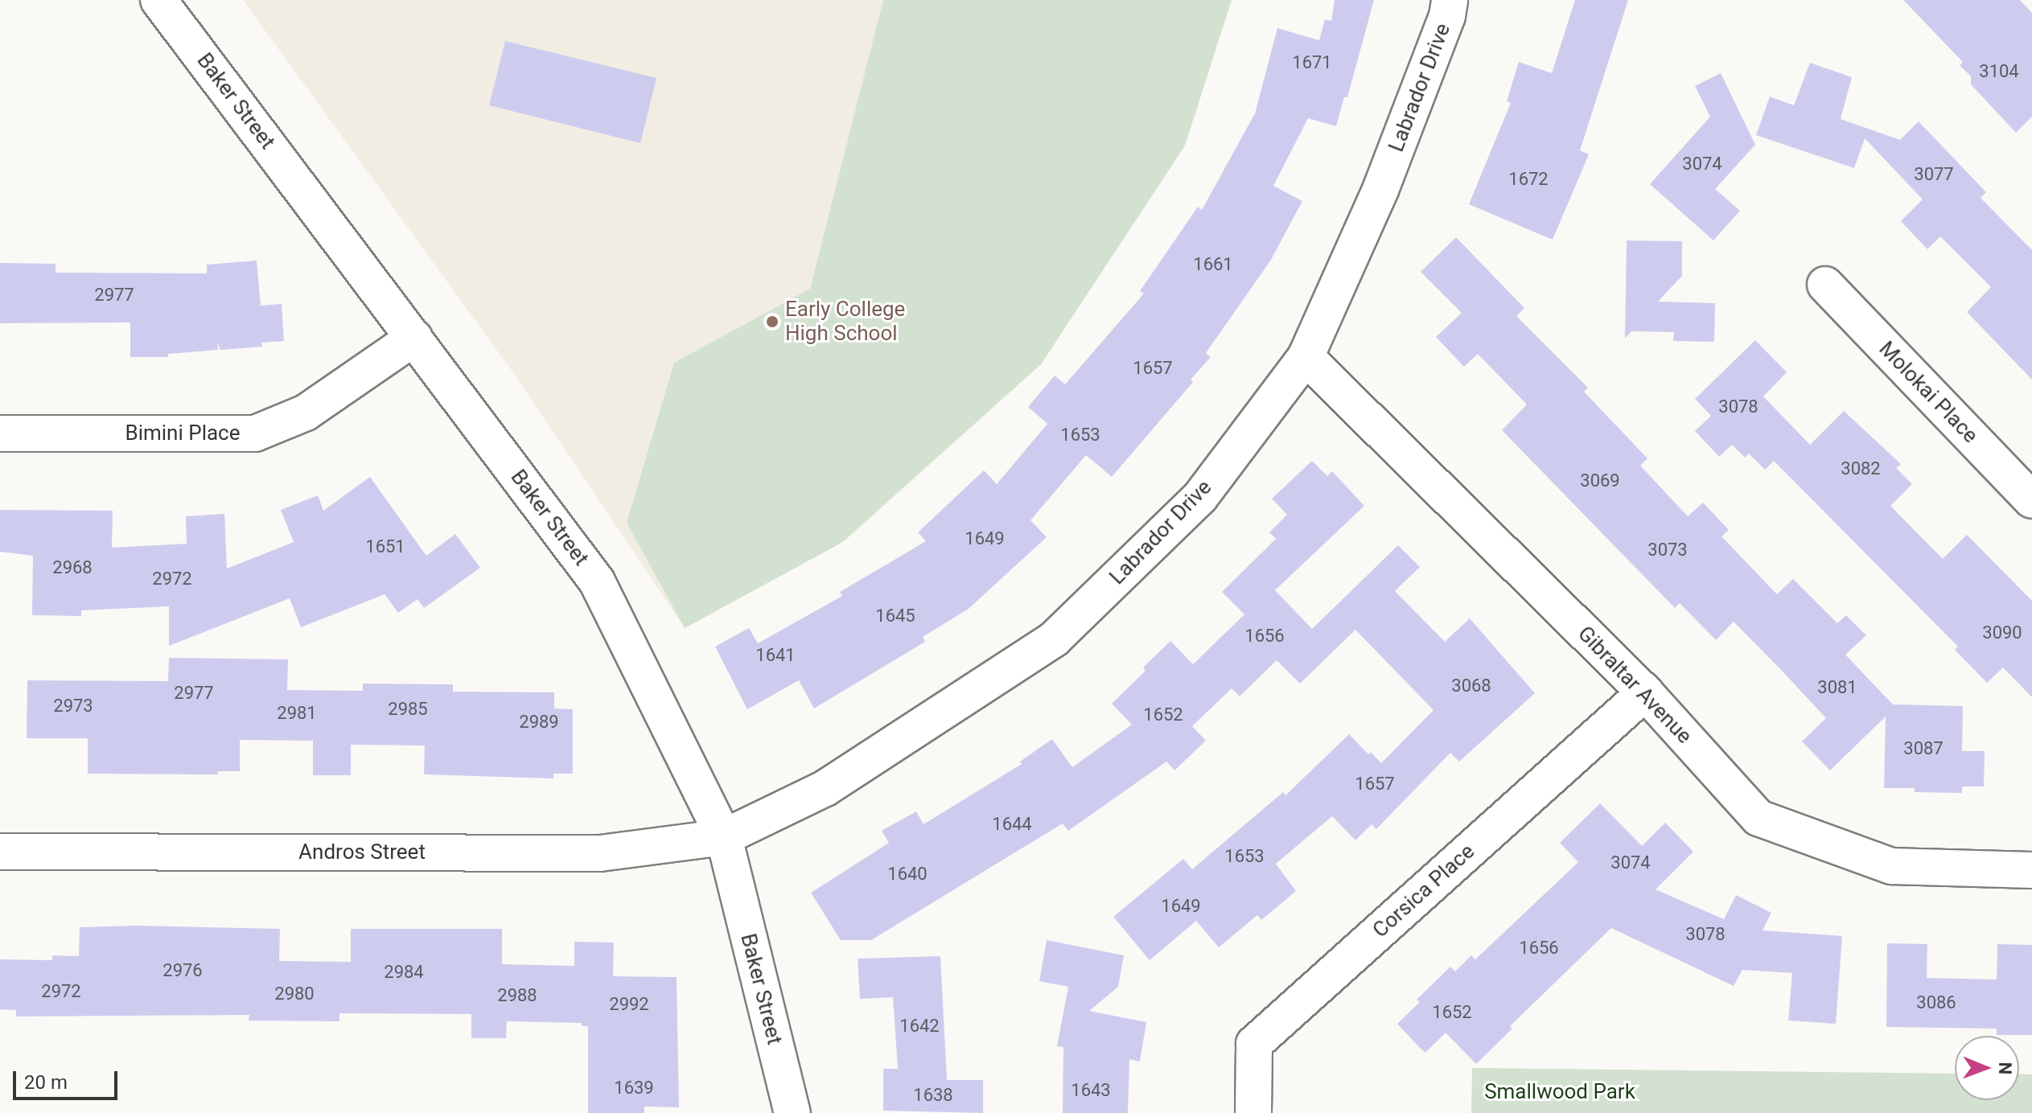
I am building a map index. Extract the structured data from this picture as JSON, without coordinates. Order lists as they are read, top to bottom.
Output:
{
  "streets": {
    "street": [
      "Labrador Drive",
      "Baker Street",
      "Molokai Place",
      "Bimini Place",
      "Gibraltar Avenue",
      "Andros Street",
      "Corsica Place"
    ]
  },
  "crossings": [
    ["Labrador Drive", "Baker Street"],
    ["Labrador Drive", "Gibraltar Avenue"],
    ["Labrador Drive", "Andros Street"],
    ["Baker Street", "Bimini Place"],
    ["Baker Street", "Andros Street"],
    ["Gibraltar Avenue", "Corsica Place"]
  ],
  "parks": ["Smallwood Park"],
  "places": ["Early College High School"],
  "house_numbers": [
    "1671",
    "3104",
    "3074",
    "3077",
    "1672",
    "1661",
    "2977",
    "1657",
    "3078",
    "1653",
    "3082",
    "3069",
    "1649",
    "1651",
    "3073",
    "2968",
    "2972",
    "1645",
    "3090",
    "1656",
    "1641",
    "3068",
    "3081",
    "2977",
    "2973",
    "2985",
    "2981",
    "1652",
    "2989",
    "3087",
    "1657",
    "1644",
    "1653",
    "3074",
    "1640",
    "1649",
    "3078",
    "1656",
    "2976",
    "2984",
    "2972",
    "2980",
    "2988",
    "3086",
    "2992",
    "1652",
    "1642",
    "1639",
    "1643",
    "1638"
  ],
  "scale_bar": "20 m",
  "north": "right"
}
